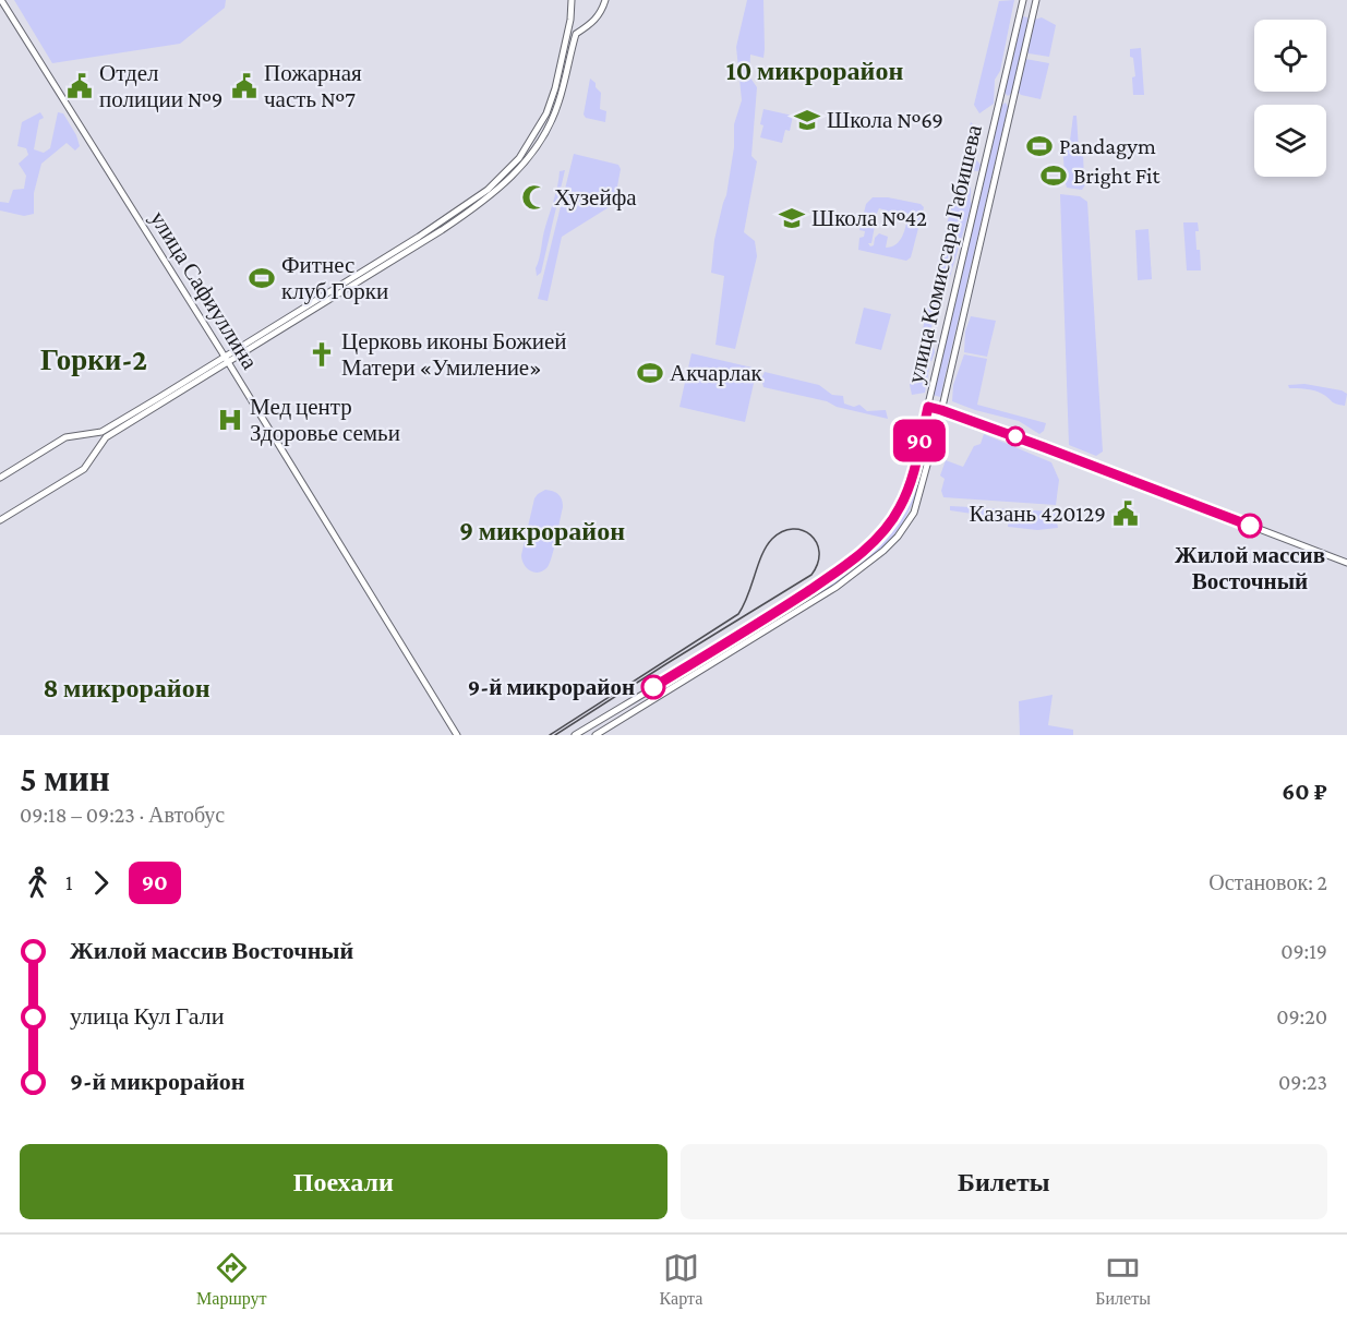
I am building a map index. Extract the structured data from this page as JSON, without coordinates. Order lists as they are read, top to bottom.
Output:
{
  "streets": {
    "street": ["улица Комиссара Габишева", "улица Сафиуллина"]
  },
  "districts": [
    "10 микрорайон",
    "Горки-2",
    "9 микрорайон",
    "8 микрорайон"
  ],
  "places": {
    "public building": ["Отдел полиции №9", "Пожарная часть №7", "Казань 420129"],
    "school or university": ["Школа №69", "Школа №42"],
    "sports": [
      "Pandagym",
      "Bright Fit",
      "Фитнес клуб Горки",
      "Акчарлак"
    ],
    "mosque": ["Хузейфа"],
    "church": ["Церковь иконы Божией Матери «Умиление»"],
    "hospital": ["Мед центр Здоровье семьи"],
    "other": ["Жилой массив Восточный", "9-й микрорайон"]
  },
  "lines": ["bus line 90"],
  "page": {
    "on_map": "90",
    "heading": ["5 мин", "09:18 – 09:23 · Автобус", "60 ₽"],
    "legs": ["1", "90", "Остановок: 2"],
    "list": [
      {
        "name": "Жилой массив Восточный",
        "value": "09:19"
      },
      {
        "name": "улица Кул Гали",
        "value": "09:20"
      },
      {
        "name": "9-й микрорайон",
        "value": "09:23"
      }
    ],
    "buttons": ["Поехали", "Билеты"],
    "tabs": ["Маршрут", "Карта", "Билеты"]
  }
}
